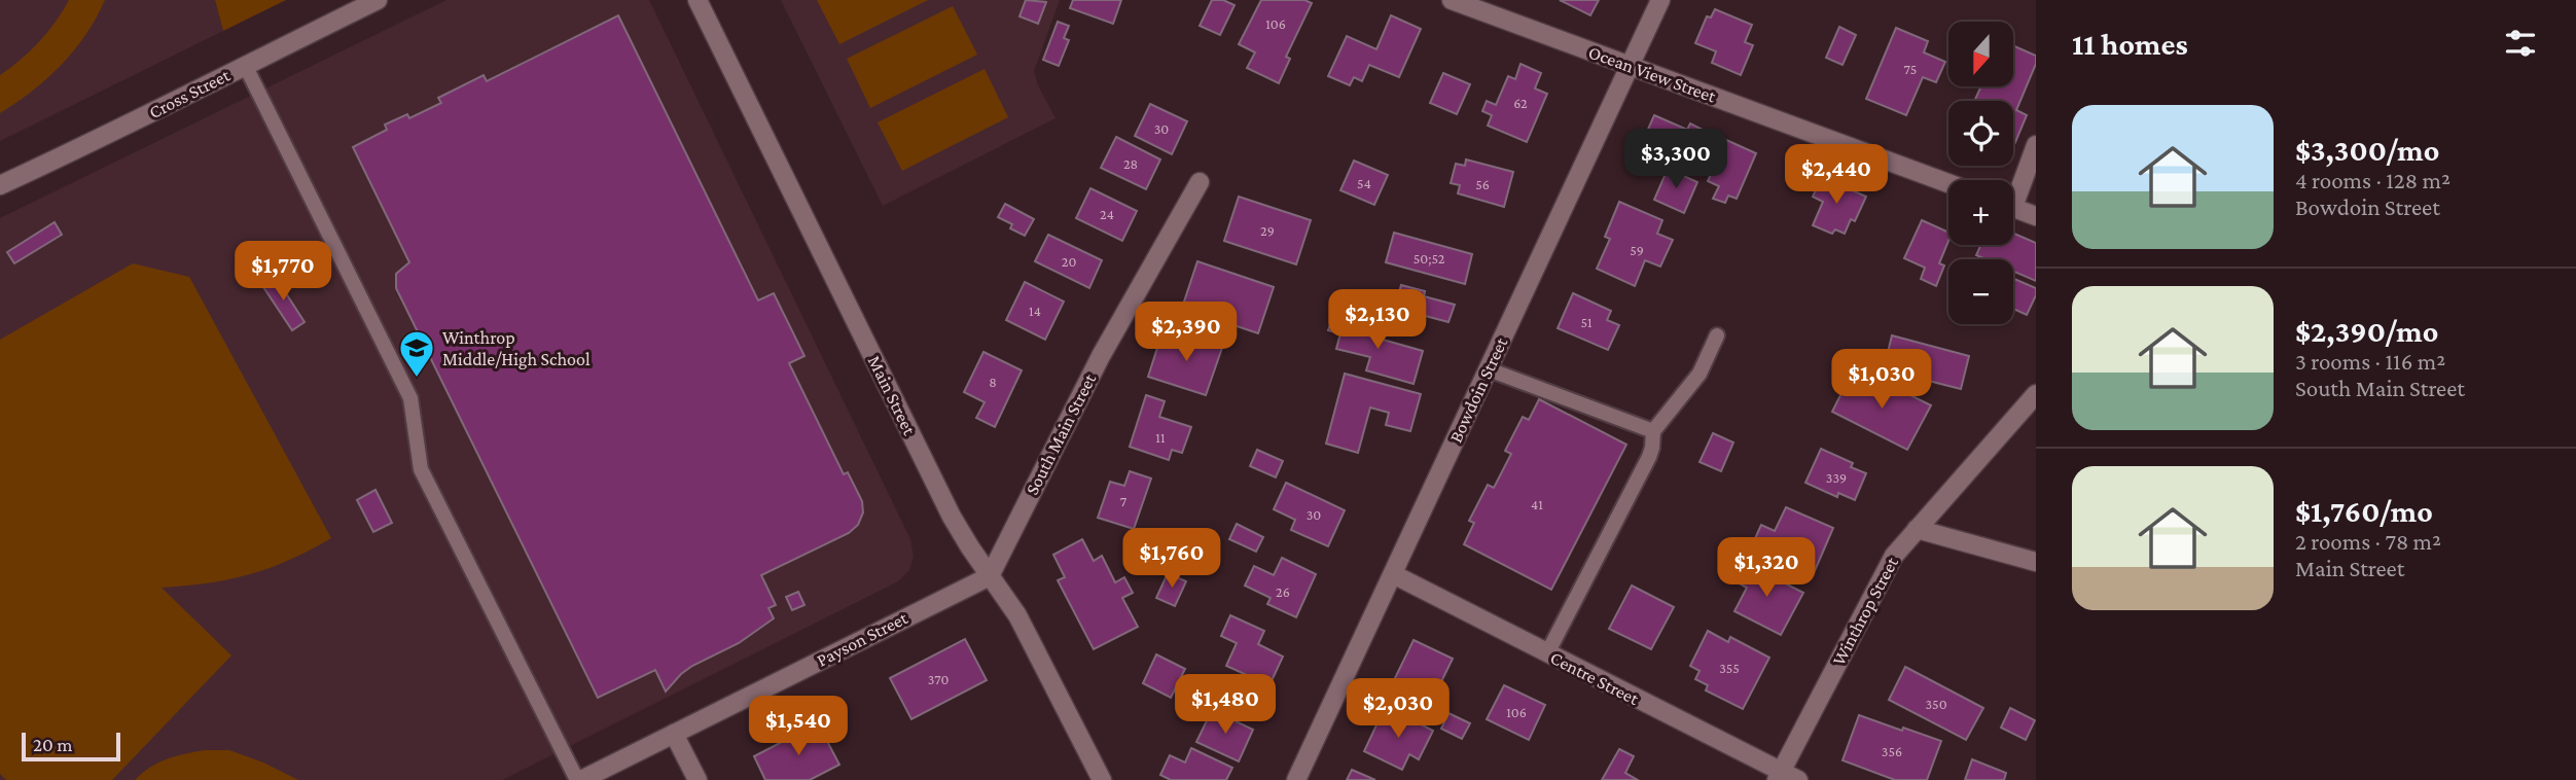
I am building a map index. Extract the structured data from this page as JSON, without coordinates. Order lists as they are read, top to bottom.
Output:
{
  "streets": {
    "street": [
      "Ocean View Street",
      "Cross Street",
      "Bowdoin Street",
      "Main Street",
      "South Main Street",
      "Winthrop Street",
      "Payson Street",
      "Centre Street"
    ]
  },
  "crossings": [
    ["Ocean View Street", "Bowdoin Street"],
    ["Bowdoin Street", "Centre Street"],
    ["Main Street", "South Main Street"],
    ["Main Street", "Payson Street"],
    ["South Main Street", "Payson Street"],
    ["Winthrop Street", "Centre Street"]
  ],
  "places": {
    "school or university": ["Winthrop Middle/High School"]
  },
  "house_numbers": [
    "106",
    "75",
    "62",
    "30",
    "28",
    "54",
    "56",
    "24",
    "29",
    "59",
    "50;52",
    "20",
    "14",
    "51",
    "8",
    "11",
    "339",
    "7",
    "41",
    "30",
    "26",
    "355",
    "370",
    "350",
    "106",
    "356"
  ],
  "scale_bar": "20 m",
  "north": "bottom",
  "page": {
    "heading": "11 homes",
    "map_buttons": ["+", "−"],
    "list": [
      {
        "name": "$3,300/mo",
        "note": "4 rooms · 128 m² · Bowdoin Street"
      },
      {
        "name": "$2,390/mo",
        "note": "3 rooms · 116 m² · South Main Street"
      },
      {
        "name": "$1,760/mo",
        "note": "2 rooms · 78 m² · Main Street"
      }
    ],
    "price": [
      "$3,300",
      "$2,440",
      "$1,770",
      "$2,130",
      "$2,390",
      "$1,030",
      "$1,760",
      "$1,320",
      "$1,480",
      "$2,030",
      "$1,540"
    ],
    "scale": "20 m"
  }
}
